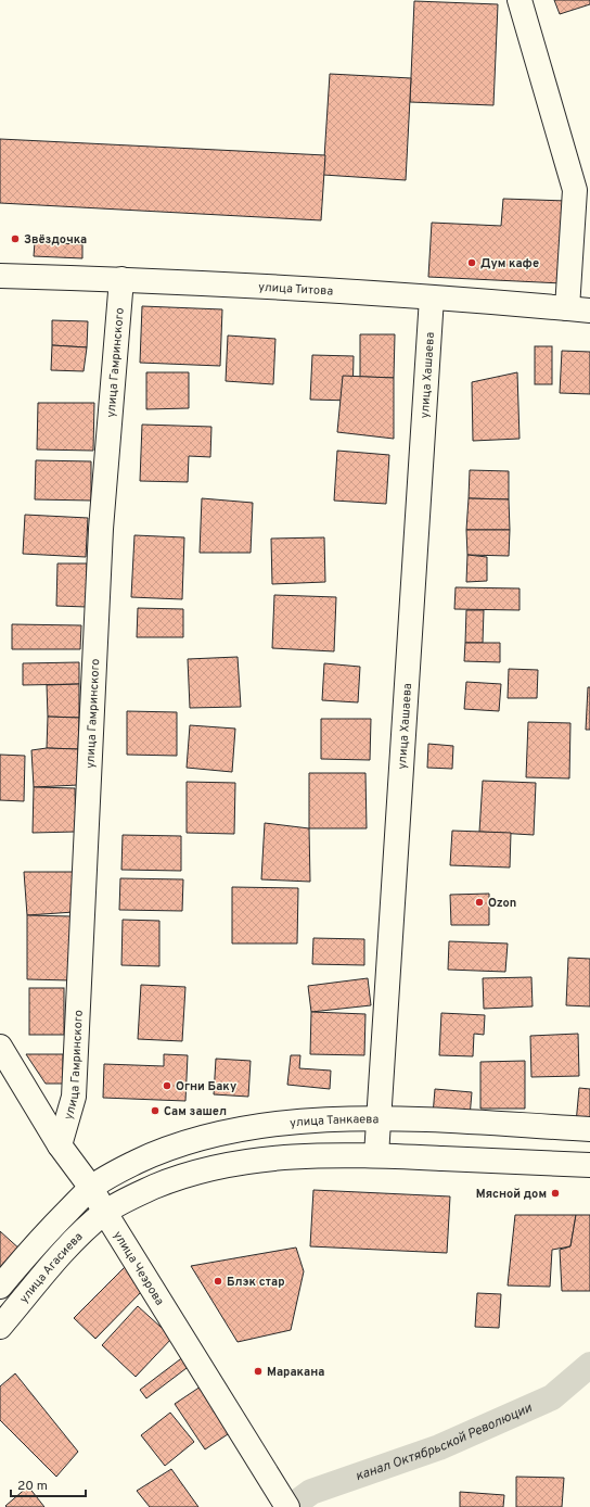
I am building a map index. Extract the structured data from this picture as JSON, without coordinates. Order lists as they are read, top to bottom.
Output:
{
  "streets": {
    "street": [
      "улица Титова",
      "улица Гамринского",
      "улица Хашаева",
      "улица Танкаева",
      "улица Агасиева",
      "улица Чеэрова"
    ]
  },
  "crossings": [
    ["улица Титова", "улица Гамринского"],
    ["улица Титова", "улица Хашаева"],
    ["улица Гамринского", "улица Чеэрова"],
    ["улица Хашаева", "улица Танкаева"],
    ["улица Танкаева", "улица Чеэрова"],
    ["улица Агасиева", "улица Чеэрова"]
  ],
  "water": ["канал Октябрьской Революции"],
  "places": [
    "Звёздочка",
    "Дум кафе",
    "Ozon",
    "Огни Баку",
    "Сам зашел",
    "Мясной дом",
    "Блэк стар",
    "Маракана"
  ],
  "scale_bar": "20 m"
}
